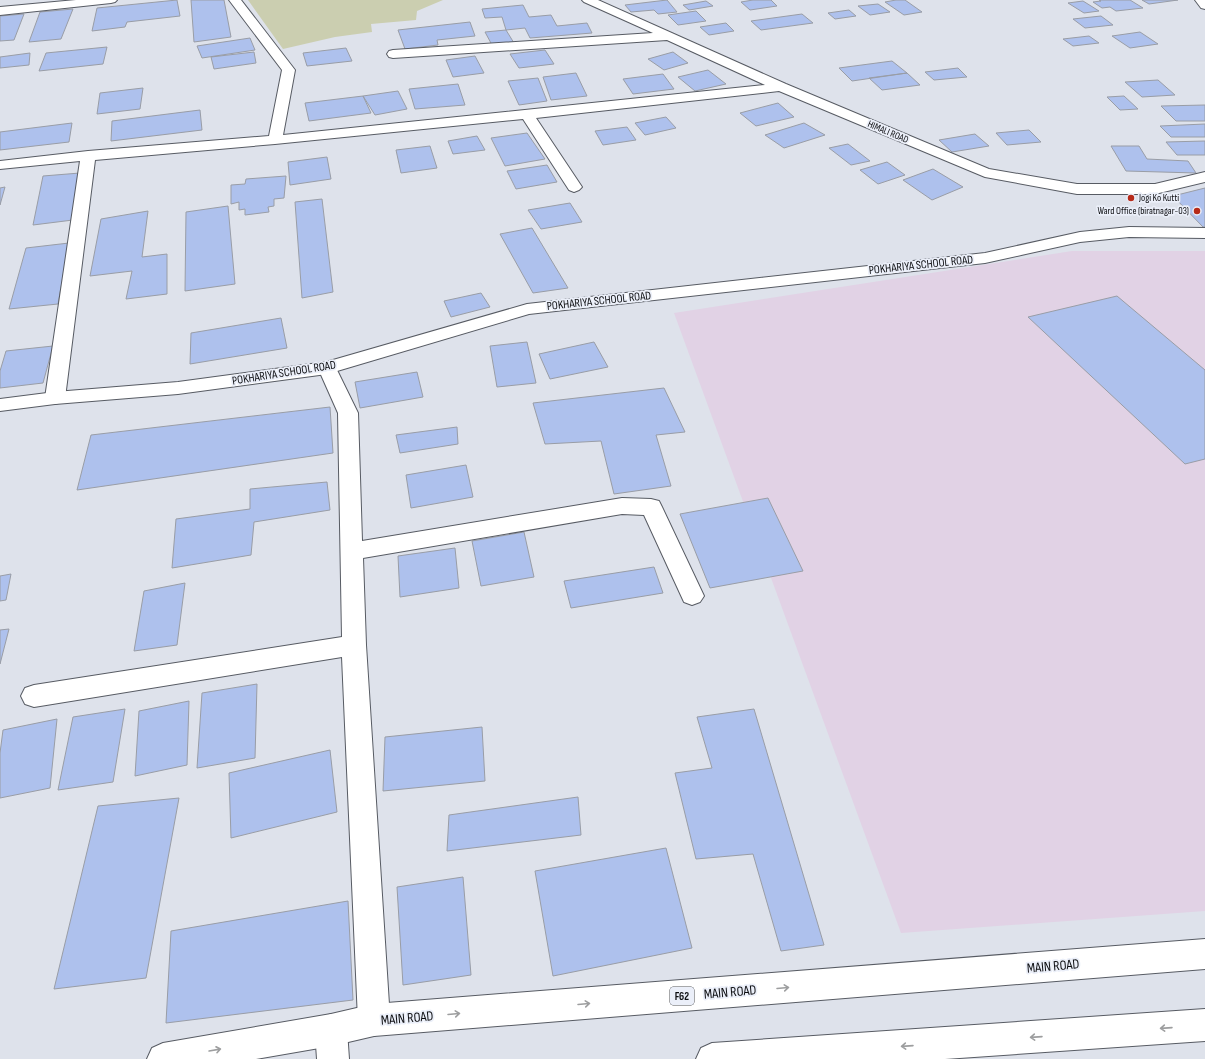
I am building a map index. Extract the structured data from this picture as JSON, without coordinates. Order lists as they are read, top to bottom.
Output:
{
  "streets": {
    "street": [
      "HIMALI ROAD",
      "POKHARIYA SCHOOL ROAD",
      "MAIN ROAD",
      "F62"
    ]
  },
  "places": ["Jogi Ko Kutti", "Ward Office (biratnagar-03)"]
}
